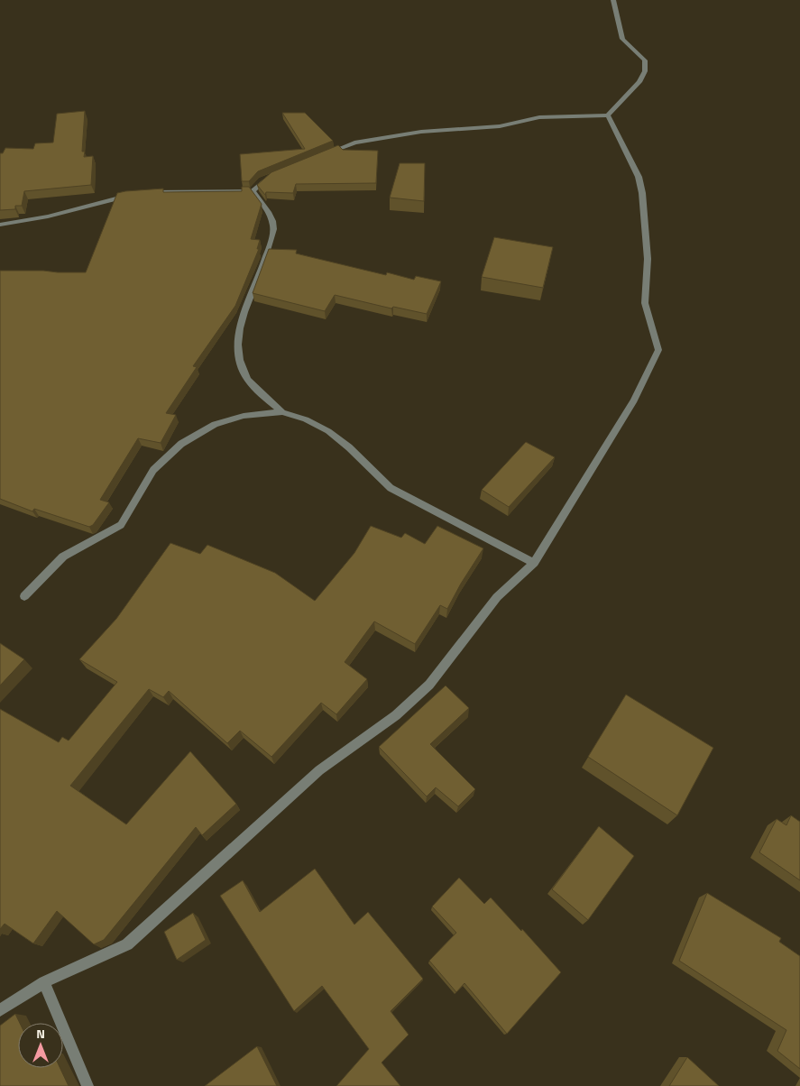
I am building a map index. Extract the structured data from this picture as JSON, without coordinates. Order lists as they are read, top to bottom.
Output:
{
  "north": "top"
}
